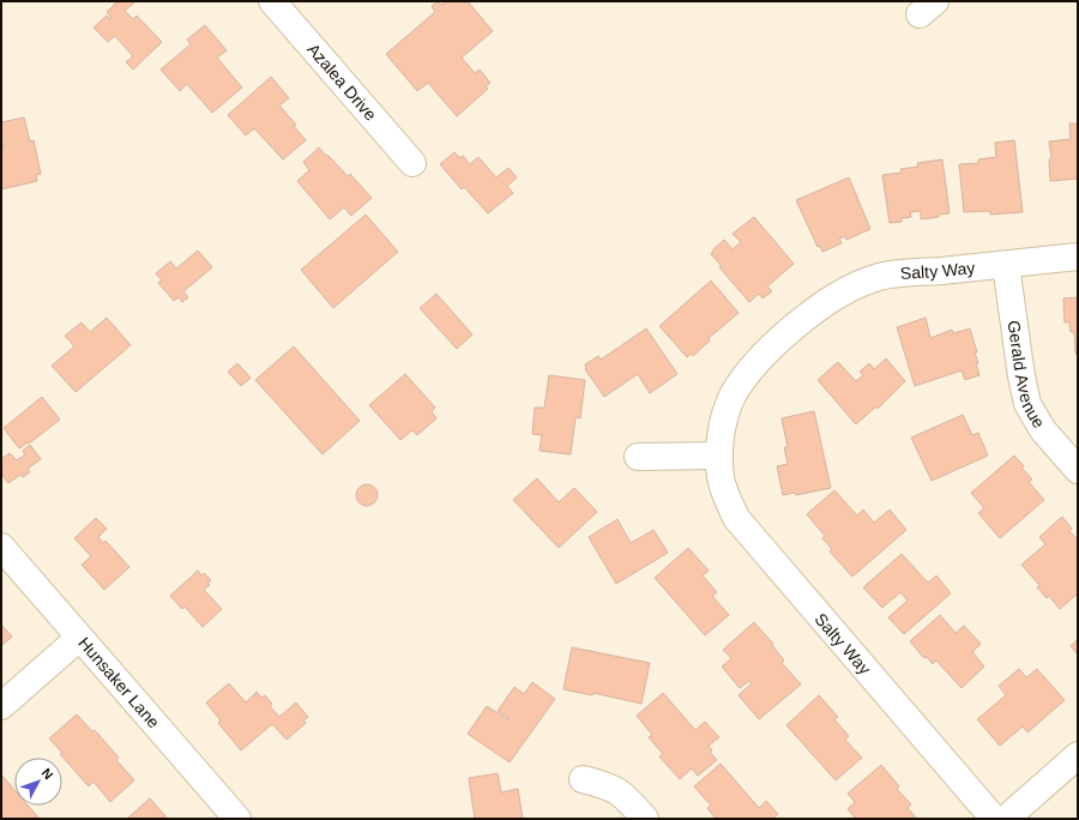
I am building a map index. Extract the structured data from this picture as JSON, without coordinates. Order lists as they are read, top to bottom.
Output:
{
  "streets": {
    "street": [
      "Azalea Drive",
      "Salty Way",
      "Gerald Avenue",
      "Hunsaker Lane"
    ]
  },
  "crossings": [
    ["Salty Way", "Gerald Avenue"]
  ],
  "north": "top right"
}
